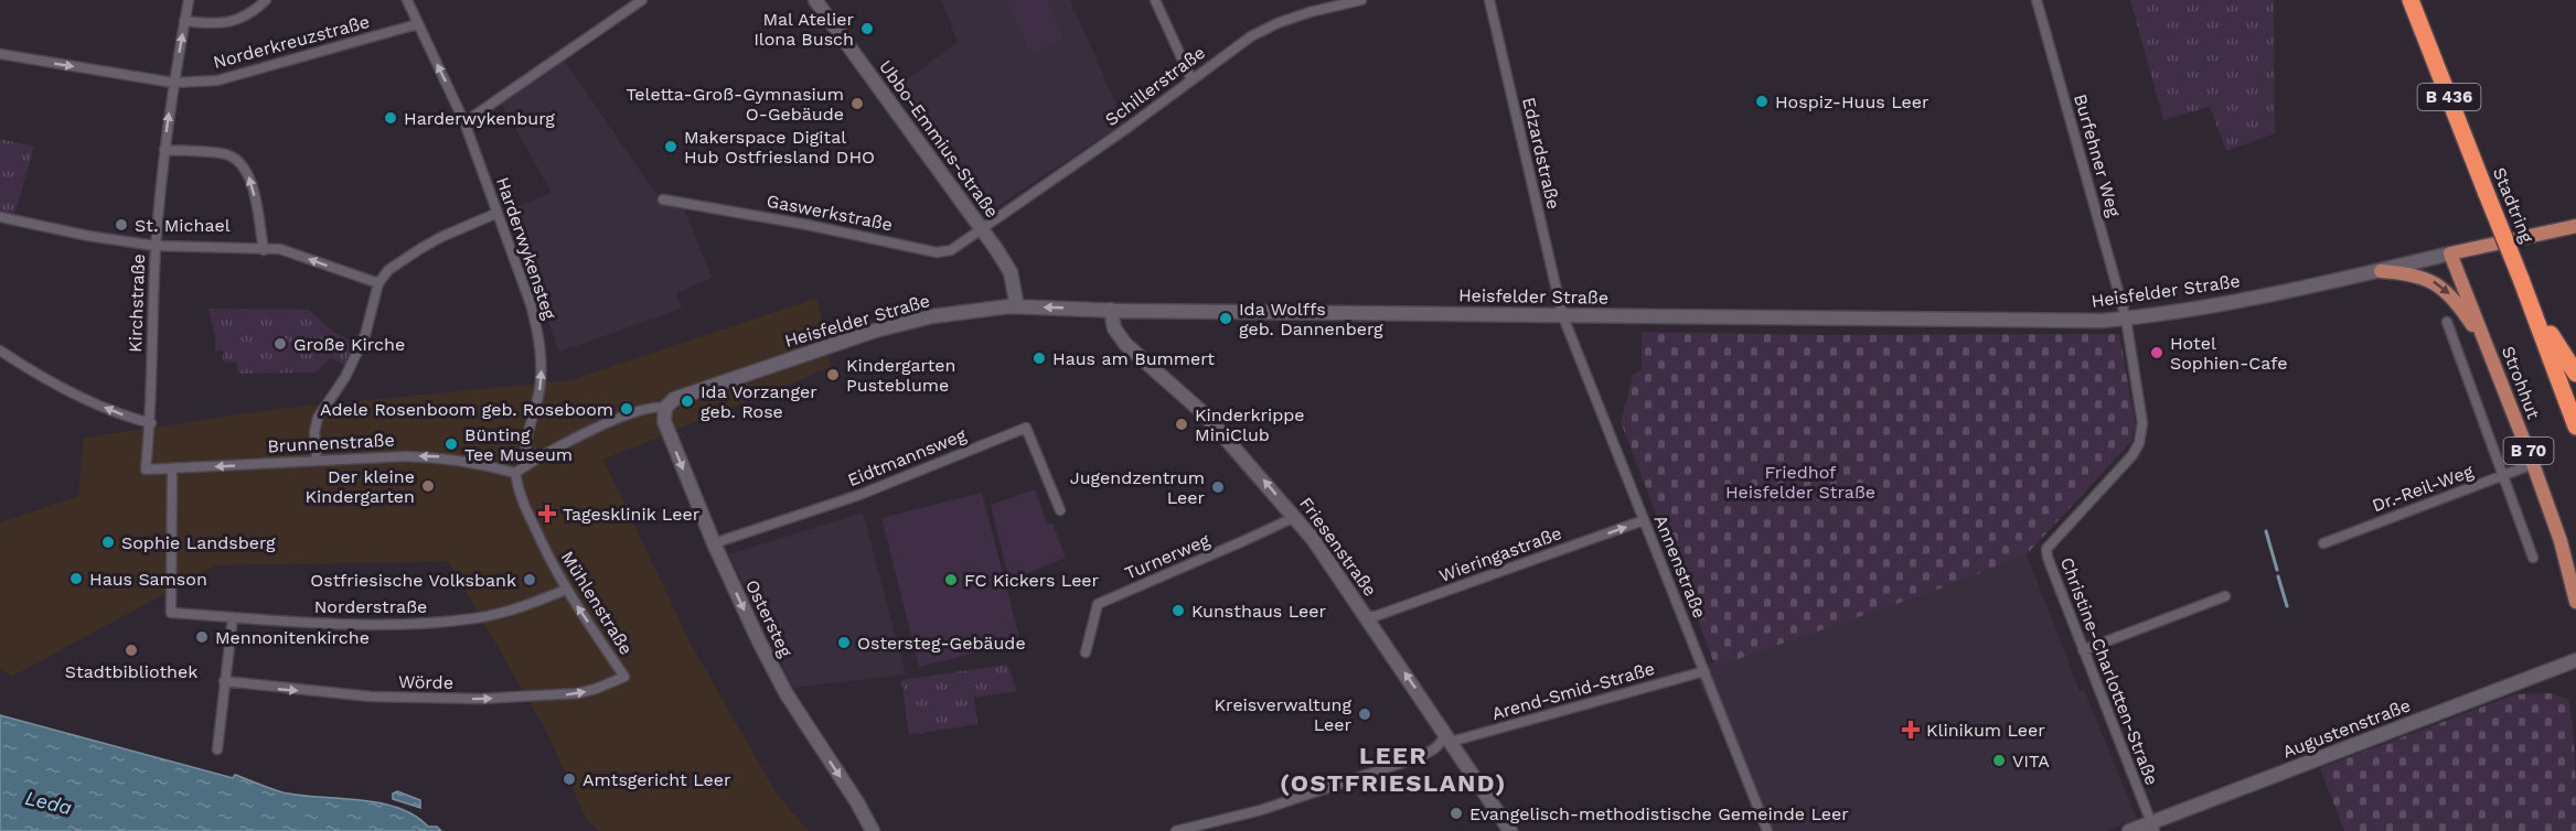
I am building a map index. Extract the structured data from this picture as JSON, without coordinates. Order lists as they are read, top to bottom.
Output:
{
  "streets": {
    "highway": ["B 436", "Stadtring"],
    "main road": [
      "Ubbo-Emmius-Straße",
      "Heisfelder Straße",
      "Strohhut",
      "B 70",
      "Friesenstraße",
      "Ostersteg",
      "Augustenstraße"
    ],
    "street": [
      "Norderkreuzstraße",
      "Schillerstraße",
      "Edzardstraße",
      "Burfehner Weg",
      "Gaswerkstraße",
      "Harderwykensteg",
      "Kirchstraße",
      "Brunnenstraße",
      "Eidtmannsweg",
      "Dr.-Reil-Weg",
      "Wieringastraße",
      "Turnerweg",
      "Annenstraße",
      "Mühlenstraße",
      "Norderstraße",
      "Christine-Charlotten-Straße",
      "Wörde",
      "Arend-Smid-Straße"
    ]
  },
  "crossings": [
    ["Norderkreuzstraße", "Harderwykensteg"],
    ["Norderkreuzstraße", "Kirchstraße"],
    ["Schillerstraße", "Ubbo-Emmius-Straße"],
    ["Schillerstraße", "Gaswerkstraße"],
    ["Ubbo-Emmius-Straße", "Gaswerkstraße"],
    ["Ubbo-Emmius-Straße", "Heisfelder Straße"],
    ["Edzardstraße", "Heisfelder Straße"],
    ["Edzardstraße", "Annenstraße"],
    ["Burfehner Weg", "Heisfelder Straße"],
    ["Burfehner Weg", "Christine-Charlotten-Straße"],
    ["Harderwykensteg", "Heisfelder Straße"],
    ["Heisfelder Straße", "Strohhut"],
    ["Heisfelder Straße", "Brunnenstraße"],
    ["Heisfelder Straße", "Friesenstraße"],
    ["Heisfelder Straße", "Annenstraße"],
    ["Heisfelder Straße", "Mühlenstraße"],
    ["Heisfelder Straße", "Ostersteg"],
    ["Heisfelder Straße", "Christine-Charlotten-Straße"],
    ["Kirchstraße", "Brunnenstraße"],
    ["Strohhut", "Dr.-Reil-Weg"],
    ["Brunnenstraße", "Mühlenstraße"],
    ["Brunnenstraße", "Norderstraße"],
    ["Eidtmannsweg", "Ostersteg"],
    ["Friesenstraße", "Wieringastraße"],
    ["Friesenstraße", "Turnerweg"],
    ["Friesenstraße", "Arend-Smid-Straße"],
    ["Wieringastraße", "Annenstraße"],
    ["Annenstraße", "Arend-Smid-Straße"],
    ["Mühlenstraße", "Norderstraße"],
    ["Mühlenstraße", "Wörde"],
    ["Christine-Charlotten-Straße", "Augustenstraße"]
  ],
  "one_way": [
    "Norderkreuzstraße",
    "Harderwykensteg",
    "Brunnenstraße",
    "Friesenstraße",
    "Wieringastraße",
    "Mühlenstraße",
    "Ostersteg",
    "Wörde"
  ],
  "districts": ["LEER (OSTFRIESLAND)"],
  "water": ["Leda"],
  "parks": ["Friedhof Heisfelder Straße"],
  "places": {
    "other": [
      "Mal Atelier Ilona Busch",
      "Hospiz-Huus Leer",
      "Teletta-Groß-Gymnasium O-Gebäude",
      "Harderwykenburg",
      "Makerspace Digital Hub Ostfriesland DHO",
      "St. Michael",
      "Ida Wolffs geb. Dannenberg",
      "Große Kirche",
      "Hotel Sophien-Cafe",
      "Haus am Bummert",
      "Kindergarten Pusteblume",
      "Ida Vorzanger geb. Rose",
      "Adele Rosenboom geb. Roseboom",
      "Kinderkrippe MiniClub",
      "Bünting Tee Museum",
      "Der kleine Kindergarten",
      "Jugendzentrum Leer",
      "Sophie Landsberg",
      "Haus Samson",
      "Ostfriesische Volksbank",
      "FC Kickers Leer",
      "Kunsthaus Leer",
      "Mennonitenkirche",
      "Ostersteg-Gebäude",
      "Stadtbibliothek",
      "Kreisverwaltung Leer",
      "VITA",
      "Amtsgericht Leer",
      "Evangelisch-methodistische Gemeinde Leer"
    ],
    "health": ["Tagesklinik Leer", "Klinikum Leer"]
  }
}
